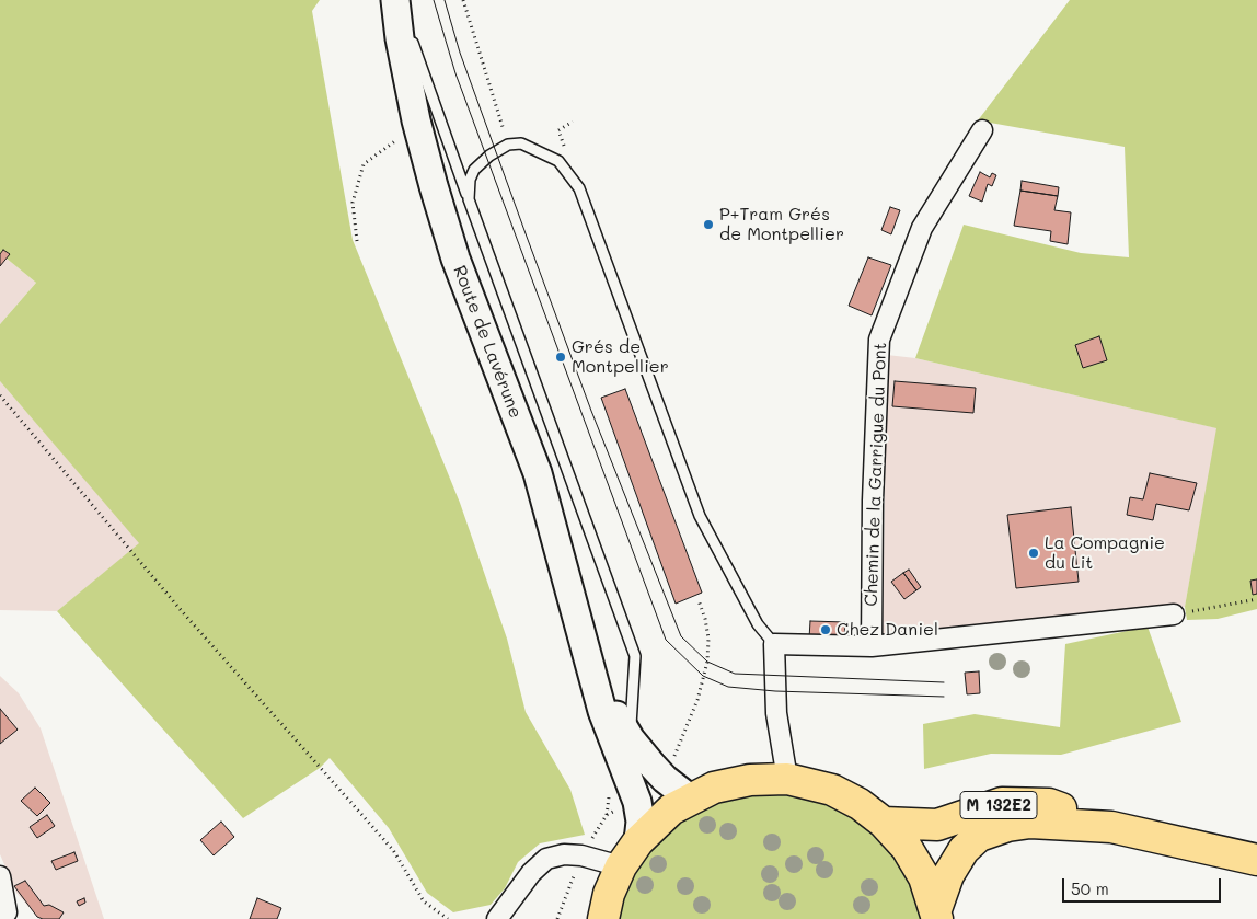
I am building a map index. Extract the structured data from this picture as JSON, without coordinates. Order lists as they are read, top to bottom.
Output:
{
  "streets": {
    "main road": ["Route de Lavérune", "M 132E2"],
    "street": ["Chemin de la Garrigue du Pont"]
  },
  "places": [
    "P+Tram Grés de Montpellier",
    "Grés de Montpellier",
    "La Compagnie du Lit",
    "Chez Daniel"
  ],
  "scale_bar": "50 m"
}
